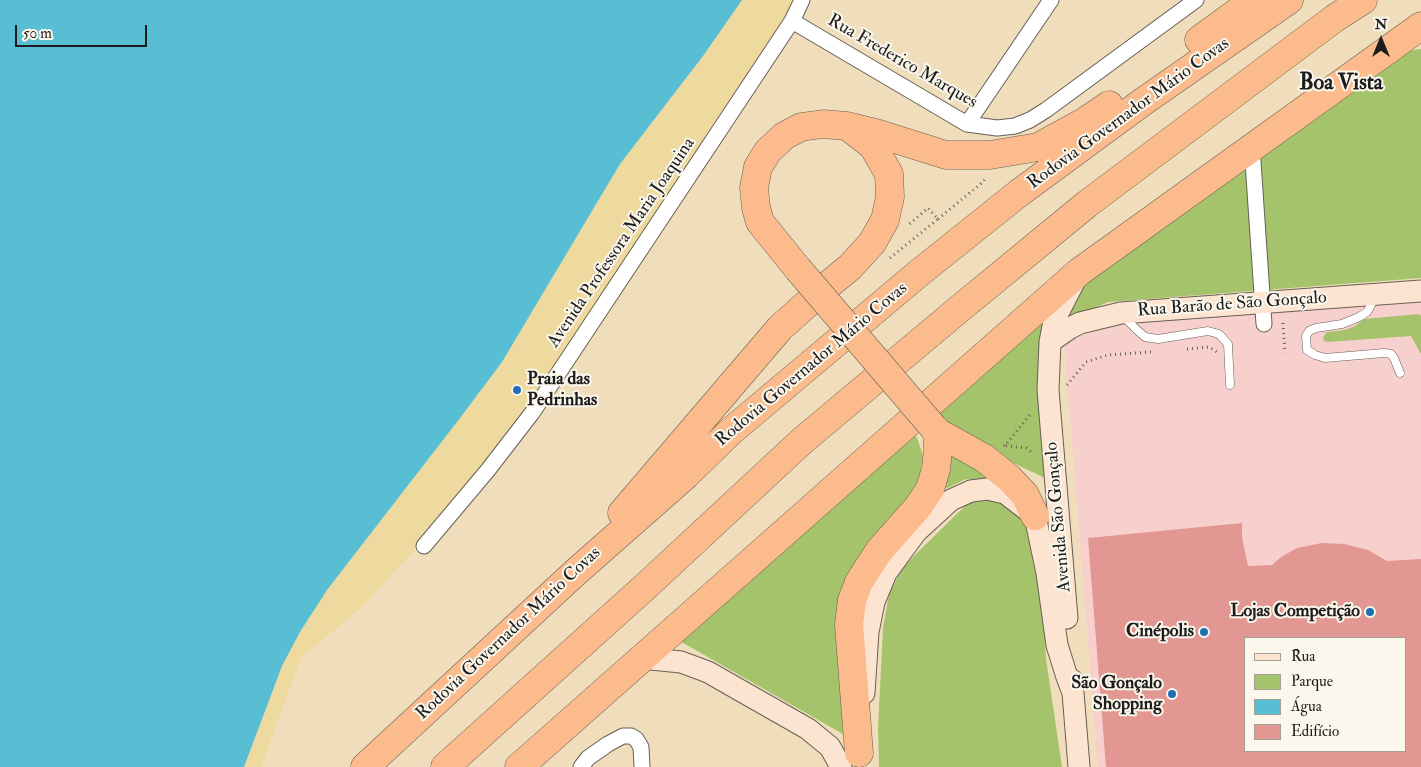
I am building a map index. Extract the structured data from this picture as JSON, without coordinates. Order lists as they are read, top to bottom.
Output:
{
  "streets": {
    "highway": ["Rodovia Governador Mário Covas"],
    "main road": ["Rua Barão de São Gonçalo", "Avenida São Gonçalo"],
    "street": ["Rua Frederico Marques", "Avenida Professora Maria Joaquina"]
  },
  "crossings": [
    ["Rua Frederico Marques", "Avenida Professora Maria Joaquina"],
    ["Rua Barão de São Gonçalo", "Avenida São Gonçalo"]
  ],
  "districts": ["Boa Vista"],
  "places": [
    "Praia das Pedrinhas",
    "Lojas Competição",
    "Cinépolis",
    "São Gonçalo Shopping"
  ],
  "legend": [
    "Rua",
    "Parque",
    "Água",
    "Edifício"
  ],
  "scale_bar": "50 m",
  "north": "top"
}
